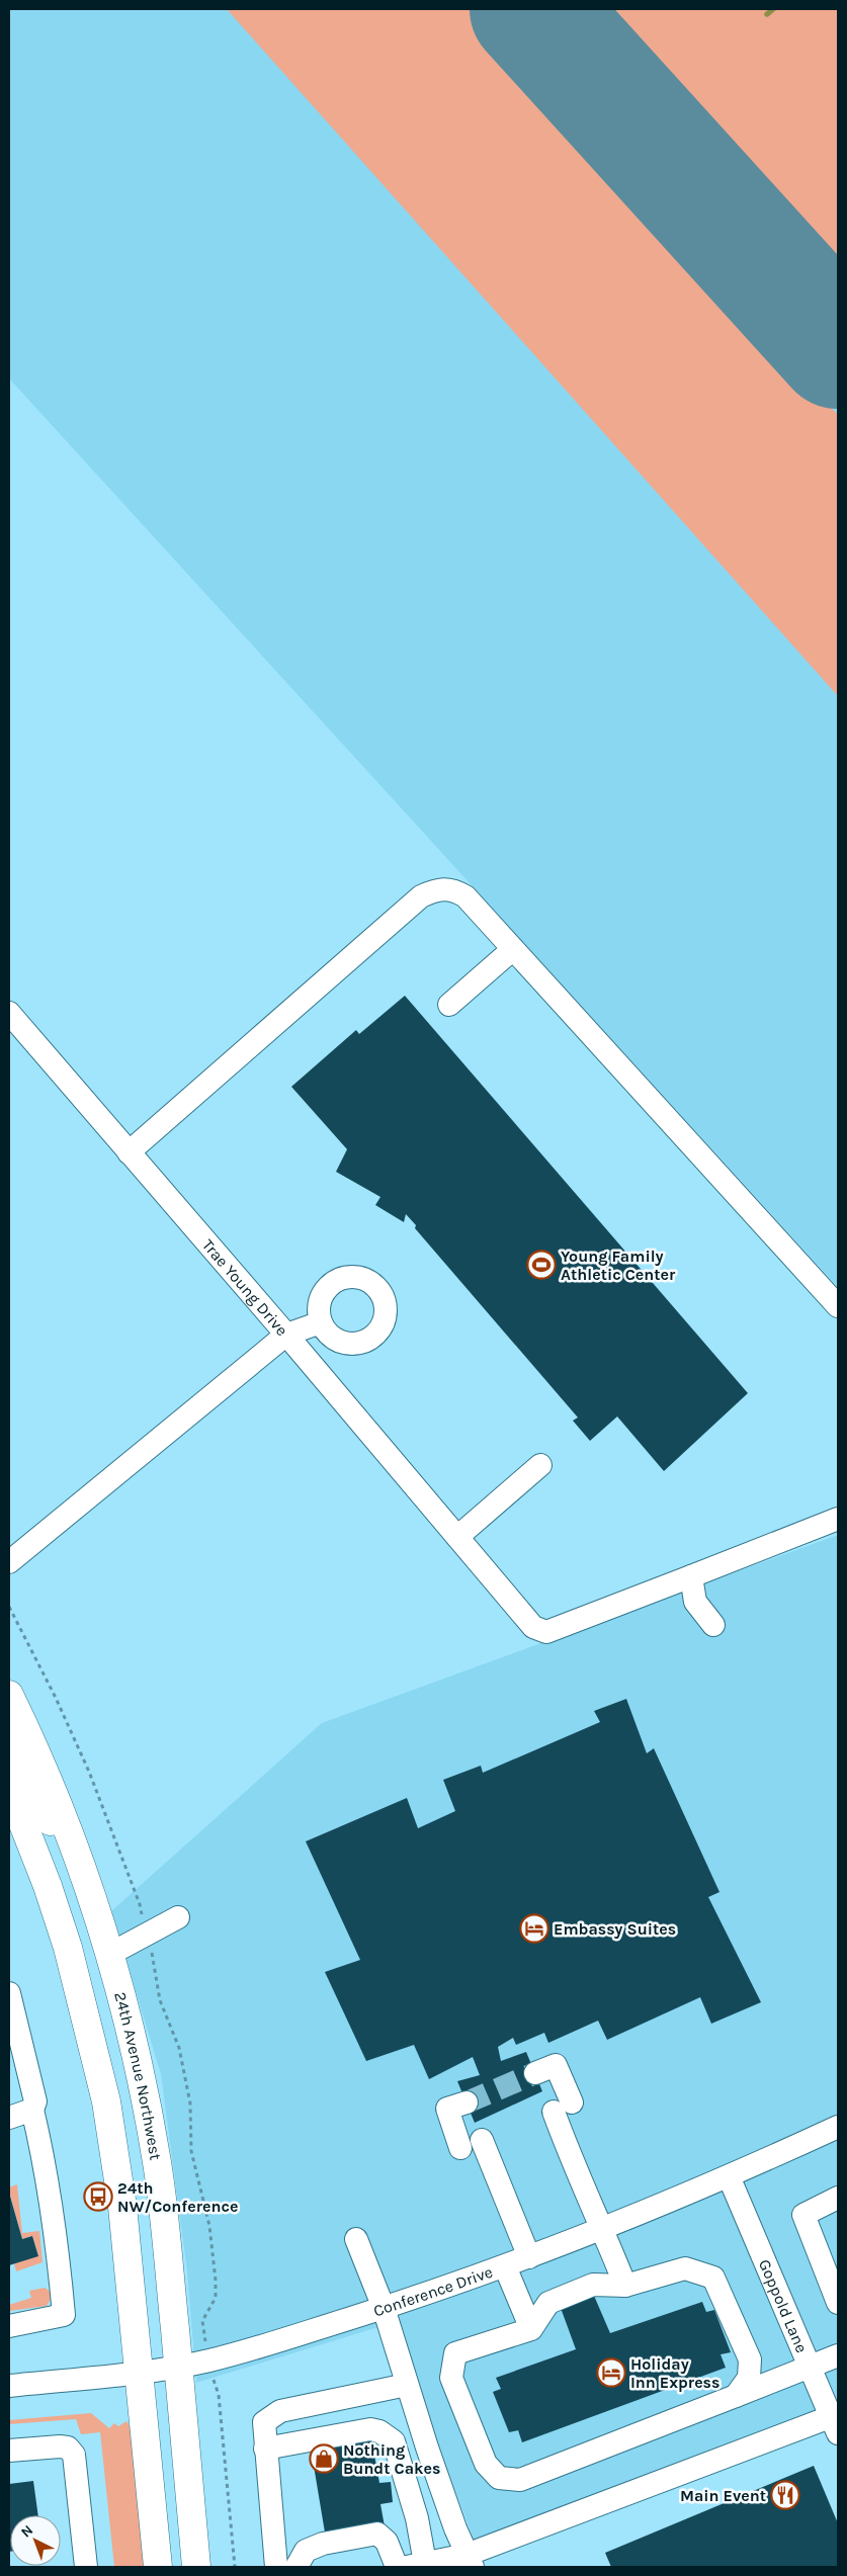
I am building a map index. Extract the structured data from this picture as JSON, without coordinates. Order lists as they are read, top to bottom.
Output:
{
  "streets": {
    "main road": ["24th Avenue Northwest"],
    "street": ["Trae Young Drive", "Conference Drive", "Goppold Lane"]
  },
  "crossings": [
    ["24th Avenue Northwest", "Conference Drive"],
    ["Conference Drive", "Goppold Lane"]
  ],
  "places": {
    "sports": ["Young Family Athletic Center"],
    "hotel": ["Embassy Suites", "Holiday Inn Express"],
    "bus stop": ["24th NW/Conference"],
    "shop": ["Nothing Bundt Cakes"],
    "restaurant": ["Main Event"]
  },
  "north": "top left"
}
